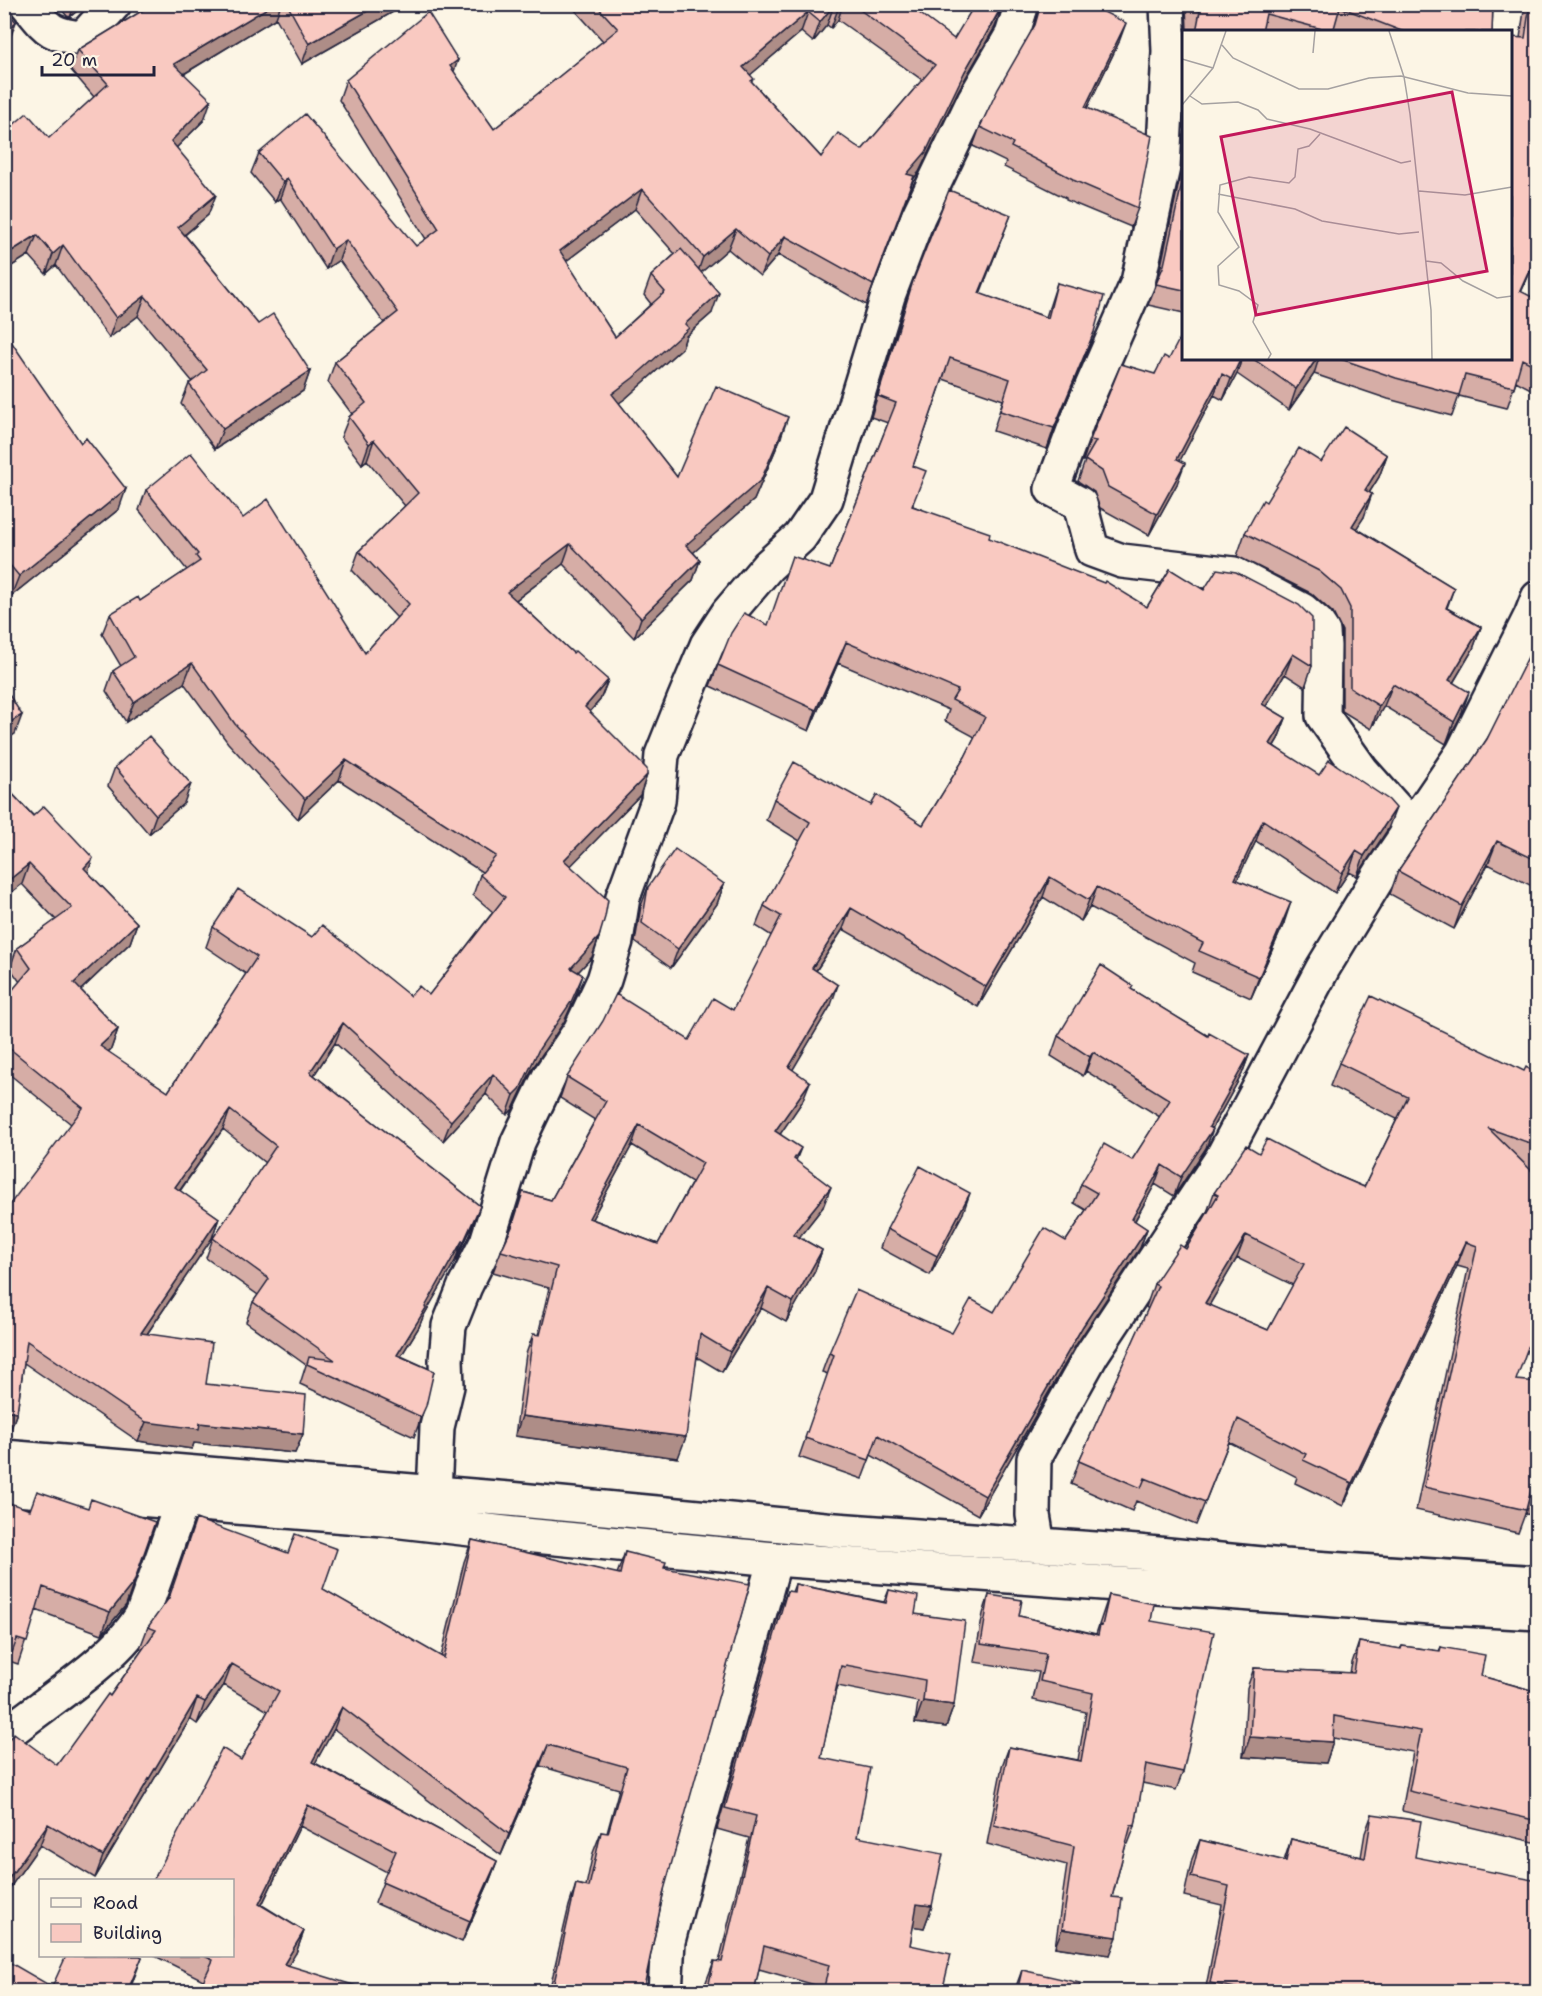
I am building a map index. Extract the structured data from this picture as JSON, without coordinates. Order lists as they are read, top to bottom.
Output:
{
  "legend": ["Road", "Building"],
  "scale_bar": "20 m"
}
